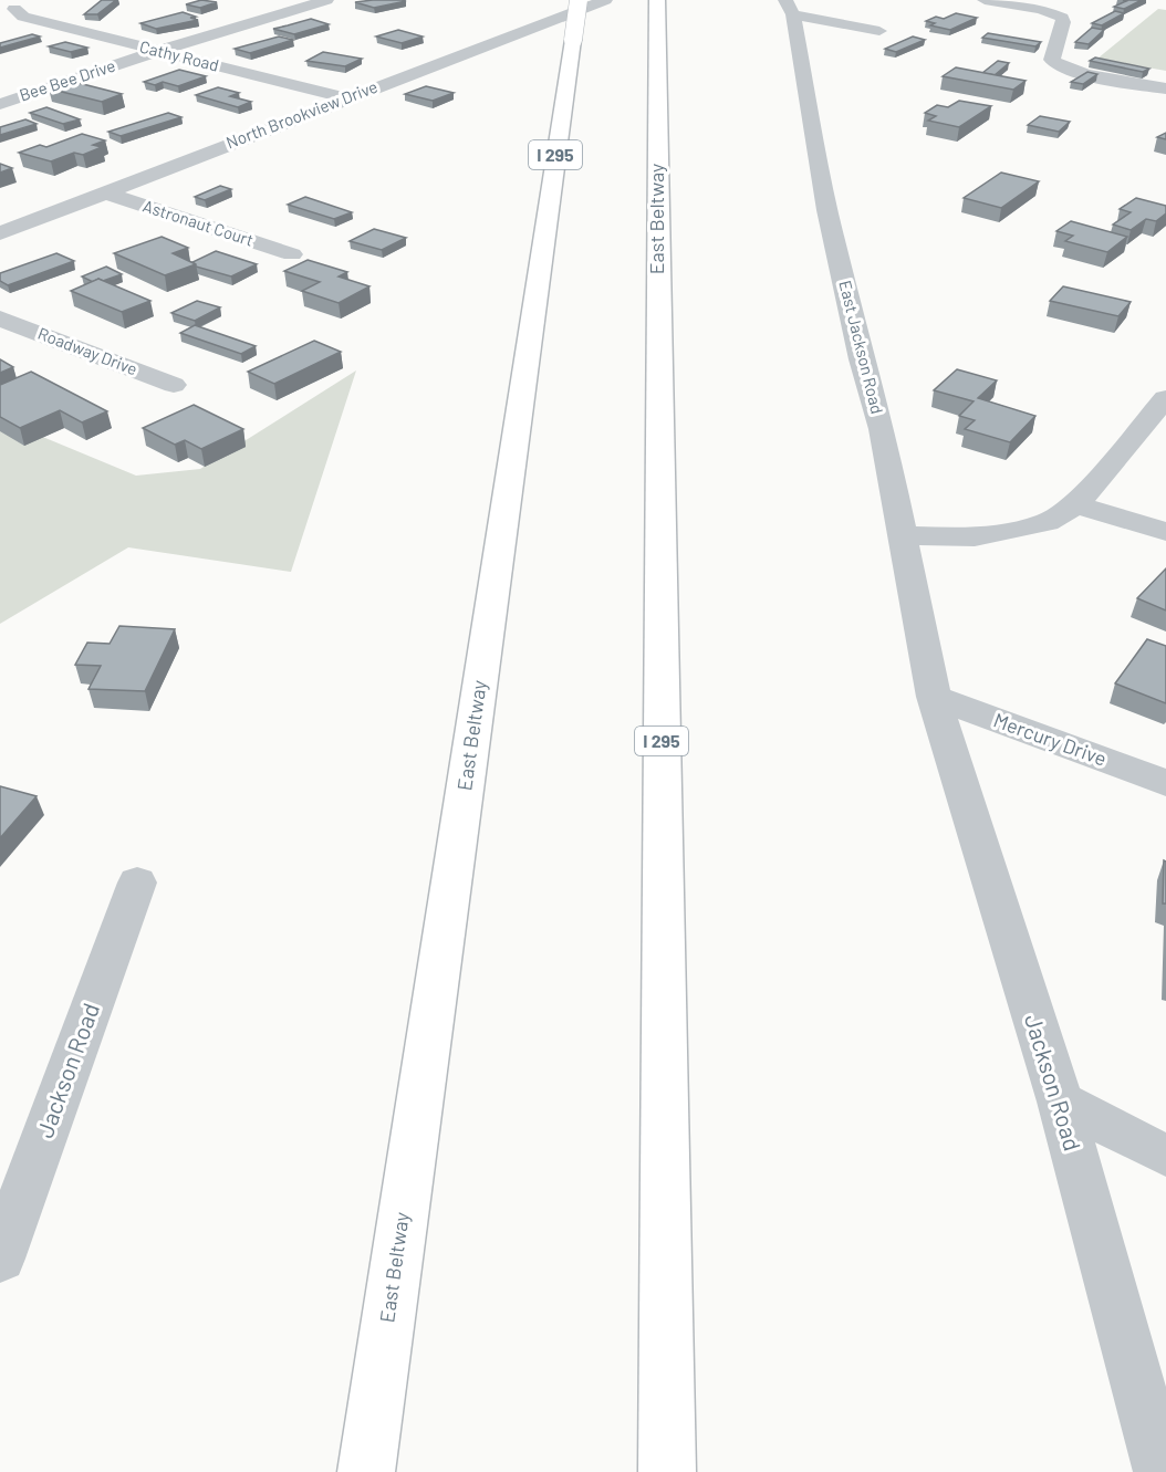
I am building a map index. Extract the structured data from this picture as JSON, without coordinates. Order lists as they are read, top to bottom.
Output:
{
  "streets": {
    "highway": ["I 295", "East Beltway"],
    "street": [
      "Cathy Road",
      "Bee Bee Drive",
      "North Brookview Drive",
      "Astronaut Court",
      "East Jackson Road",
      "Roadway Drive",
      "Mercury Drive",
      "Jackson Road"
    ]
  },
  "crossings": [
    ["Cathy Road", "Bee Bee Drive"],
    ["Cathy Road", "North Brookview Drive"],
    ["North Brookview Drive", "Astronaut Court"],
    ["East Jackson Road", "Mercury Drive"],
    ["East Jackson Road", "Jackson Road"],
    ["Mercury Drive", "Jackson Road"]
  ]
}
